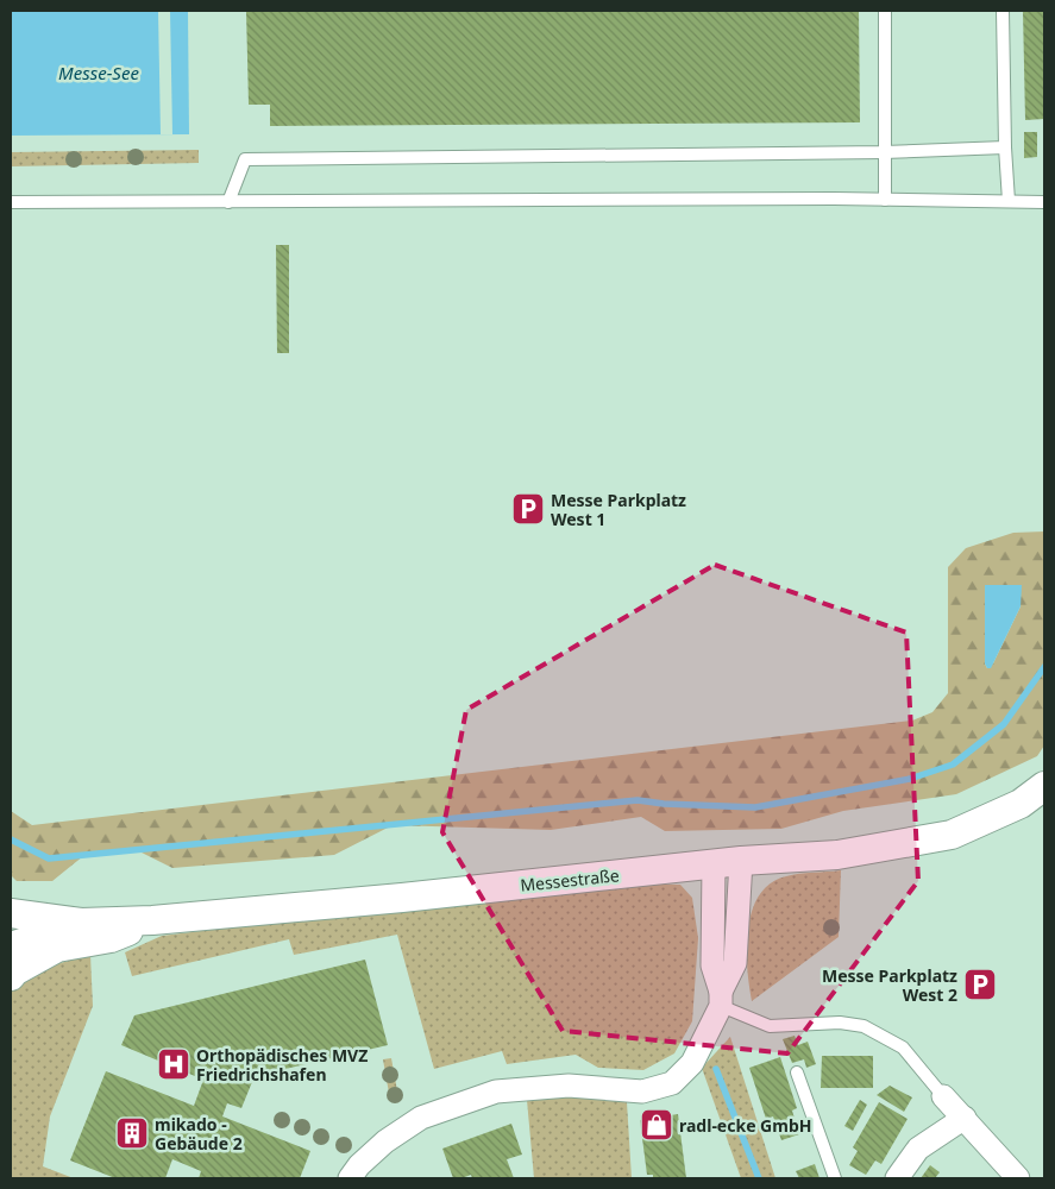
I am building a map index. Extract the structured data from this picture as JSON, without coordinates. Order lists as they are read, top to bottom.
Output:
{
  "streets": {
    "street": ["Messestraße"]
  },
  "water": ["Messe-See"],
  "places": {
    "parking": ["Messe Parkplatz West 1", "Messe Parkplatz West 2"],
    "hospital": ["Orthopädisches MVZ Friedrichshafen"],
    "shop": ["radl-ecke GmbH"],
    "building": ["mikado - Gebäude 2"]
  }
}
